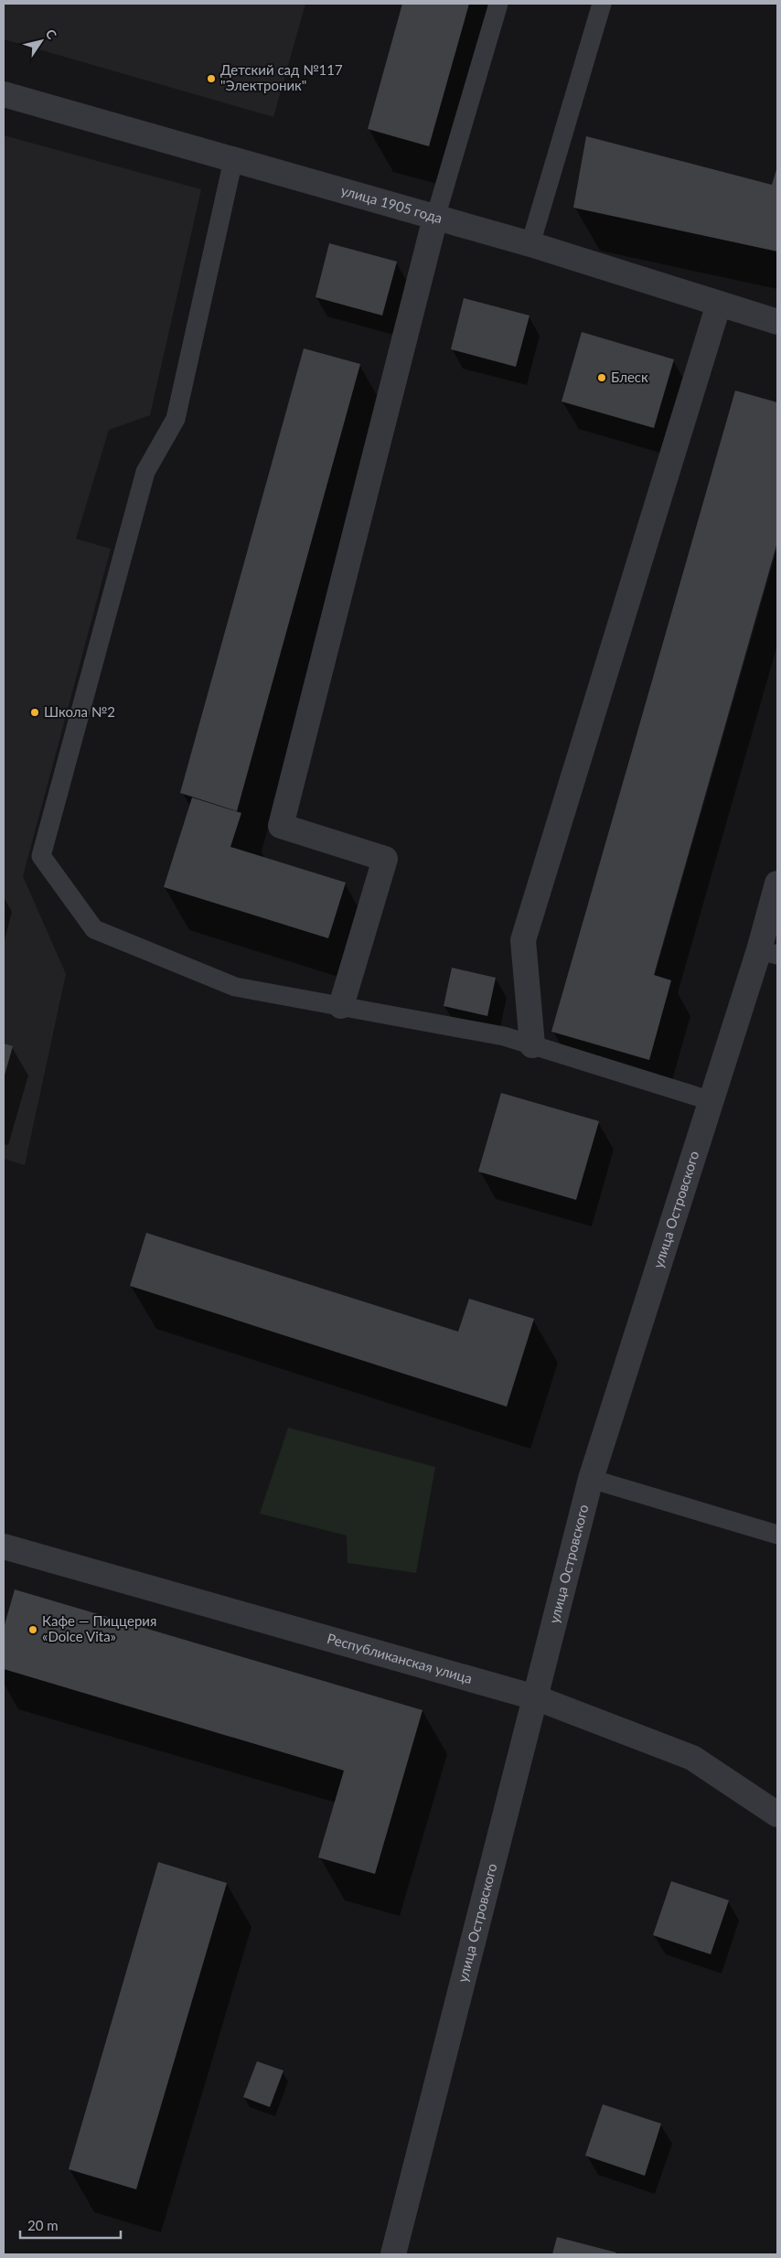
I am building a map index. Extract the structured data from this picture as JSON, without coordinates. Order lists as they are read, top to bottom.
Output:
{
  "streets": {
    "street": ["улица 1905 года", "улица Островского", "Республиканская улица"]
  },
  "crossings": [
    ["улица Островского", "Республиканская улица"]
  ],
  "places": [
    "Детский сад №117 \"Электроник\"",
    "Блеск",
    "Школа №2",
    "Кафе — Пиццерия «Dolce Vita»"
  ],
  "scale_bar": "20 m",
  "north": "top right"
}
